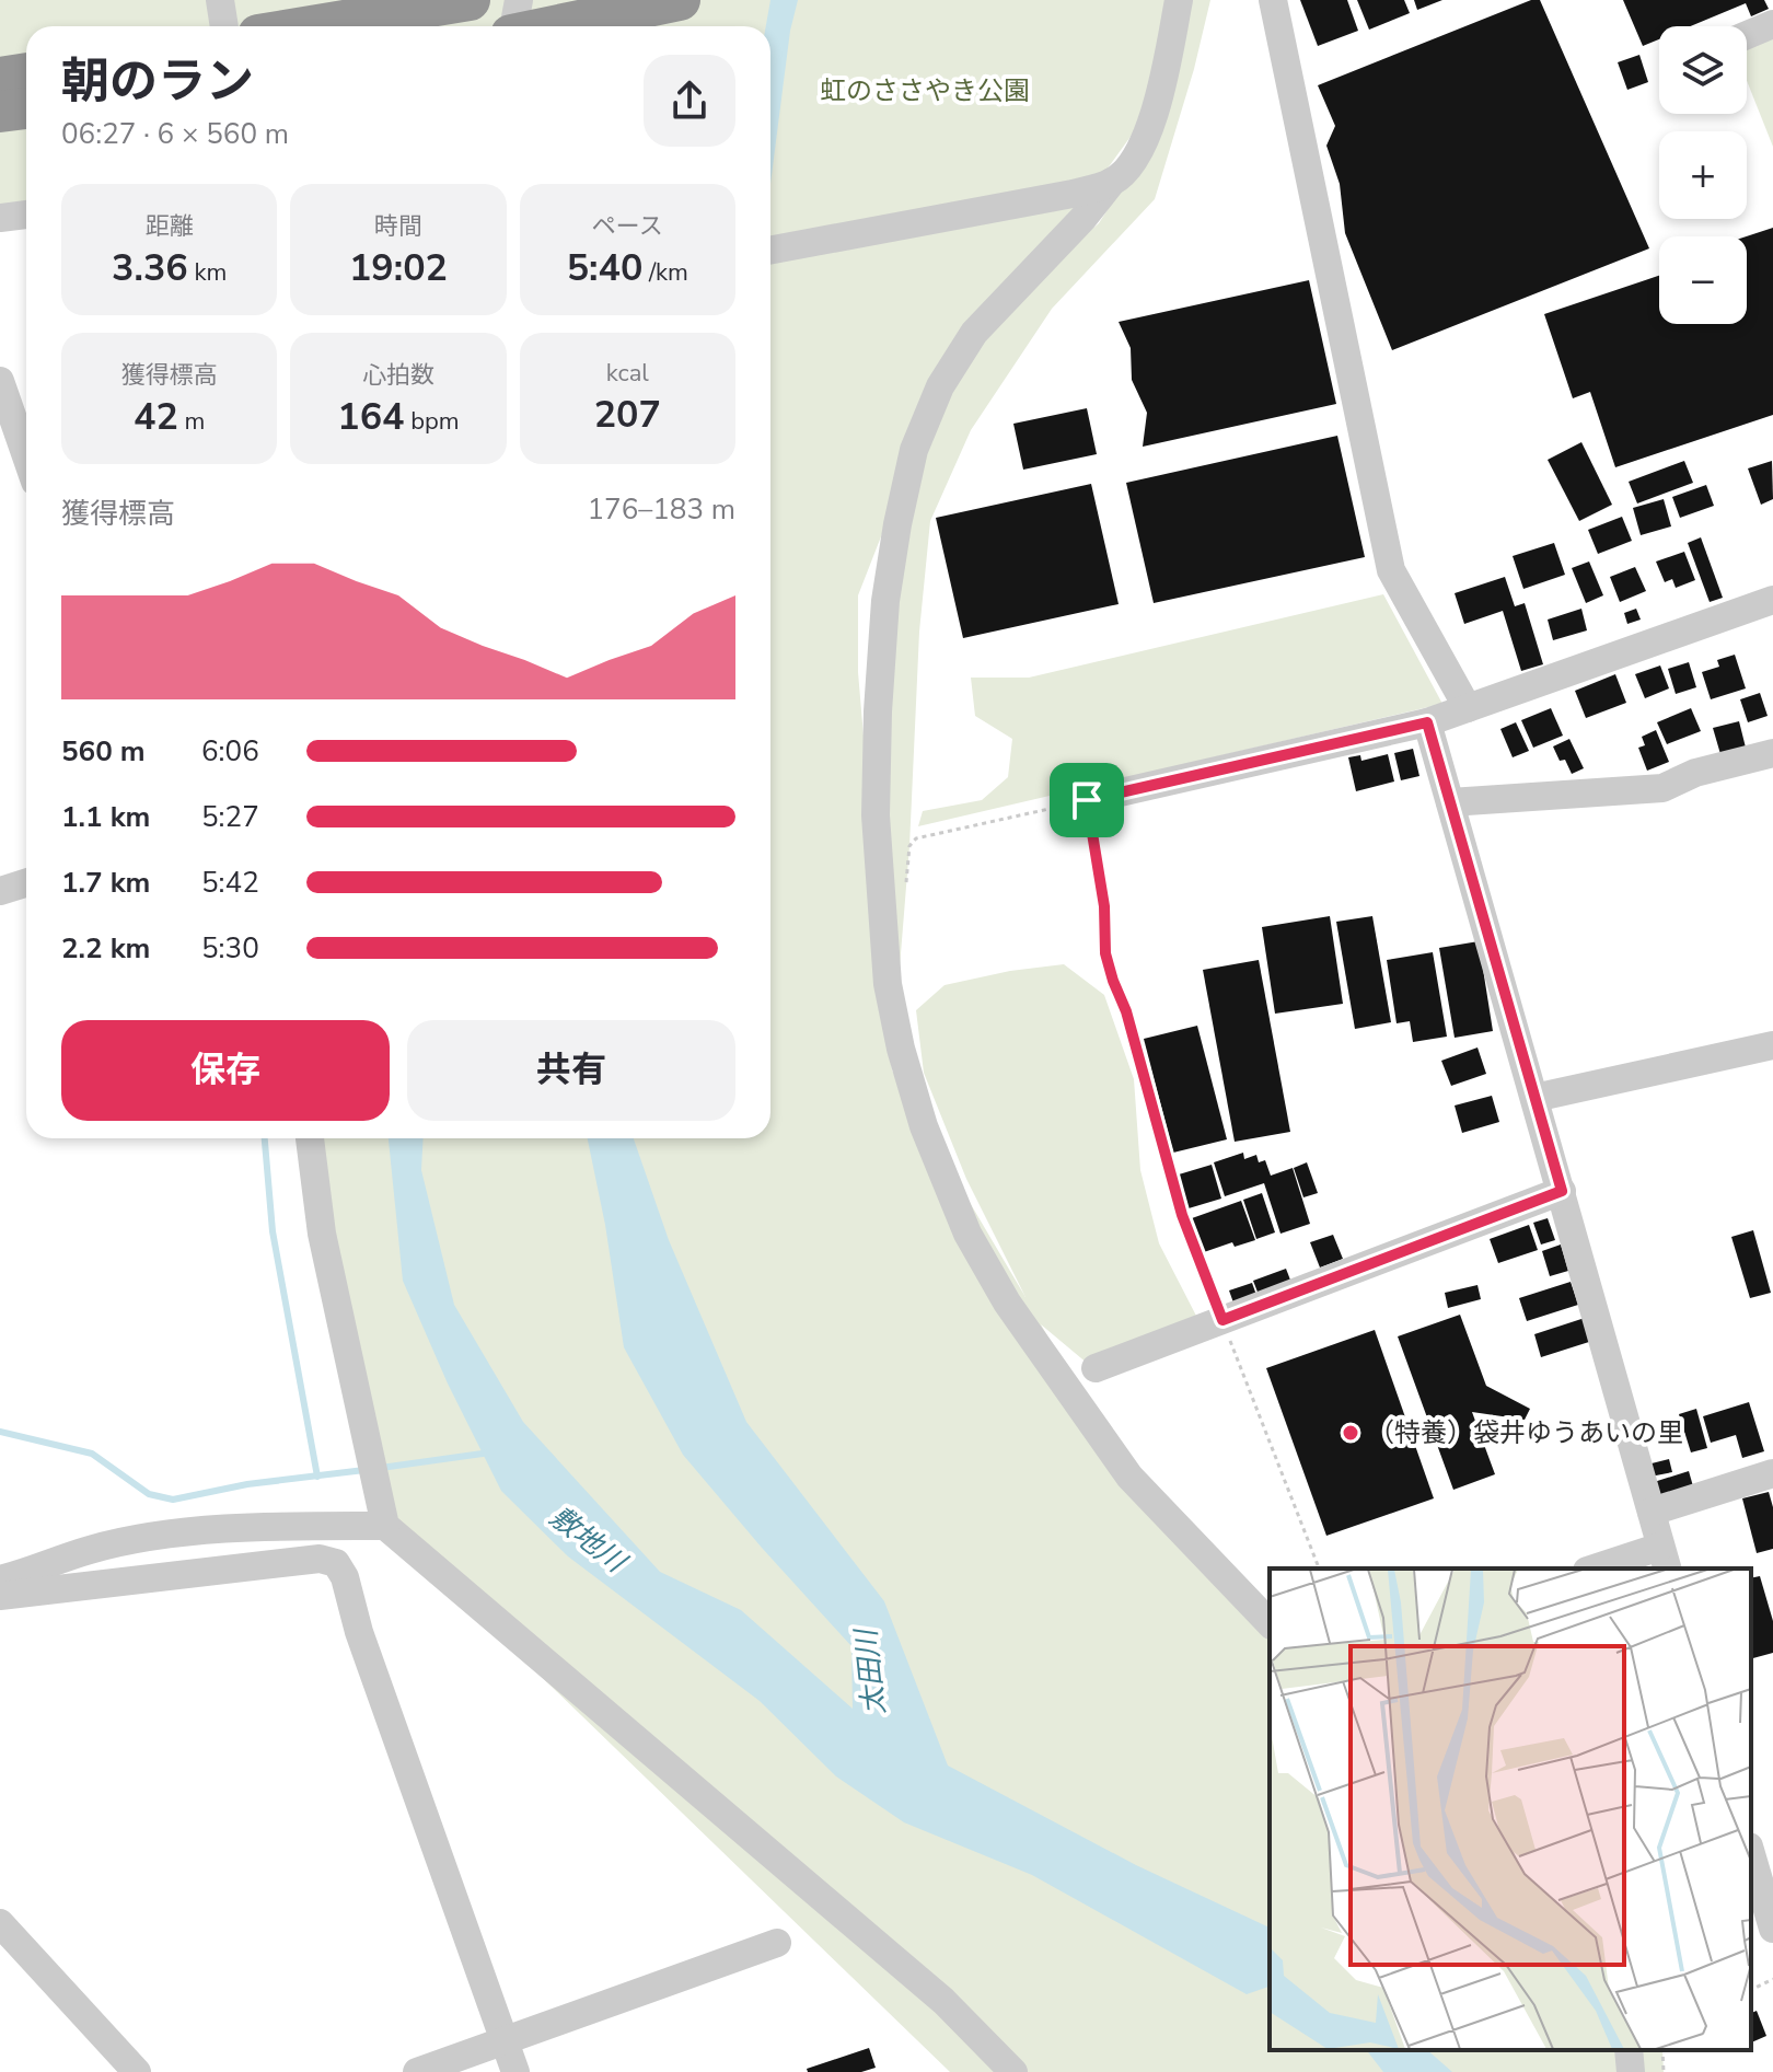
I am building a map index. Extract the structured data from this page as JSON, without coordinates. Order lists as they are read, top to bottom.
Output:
{
  "water": ["敷地川", "太田川"],
  "parks": ["虹のささやき公園"],
  "places": ["（特養）袋井ゆうあいの里"],
  "page": {
    "map_buttons": ["+", "−"],
    "heading": ["朝のラン", "06:27 · 6 × 560 m"],
    "stats": [
      ["距離", "3.36 km"],
      ["時間", "19:02"],
      ["ペース", "5:40 /km"],
      ["獲得標高", "42 m"],
      ["心拍数", "164 bpm"],
      ["kcal", "207"]
    ],
    "chart": ["獲得標高", "176–183 m"],
    "list": [
      {
        "name": "560 m",
        "note": "6:06"
      },
      {
        "name": "1.1 km",
        "note": "5:27"
      },
      {
        "name": "1.7 km",
        "note": "5:42"
      },
      {
        "name": "2.2 km",
        "note": "5:30"
      }
    ],
    "buttons": ["保存", "共有"]
  }
}
